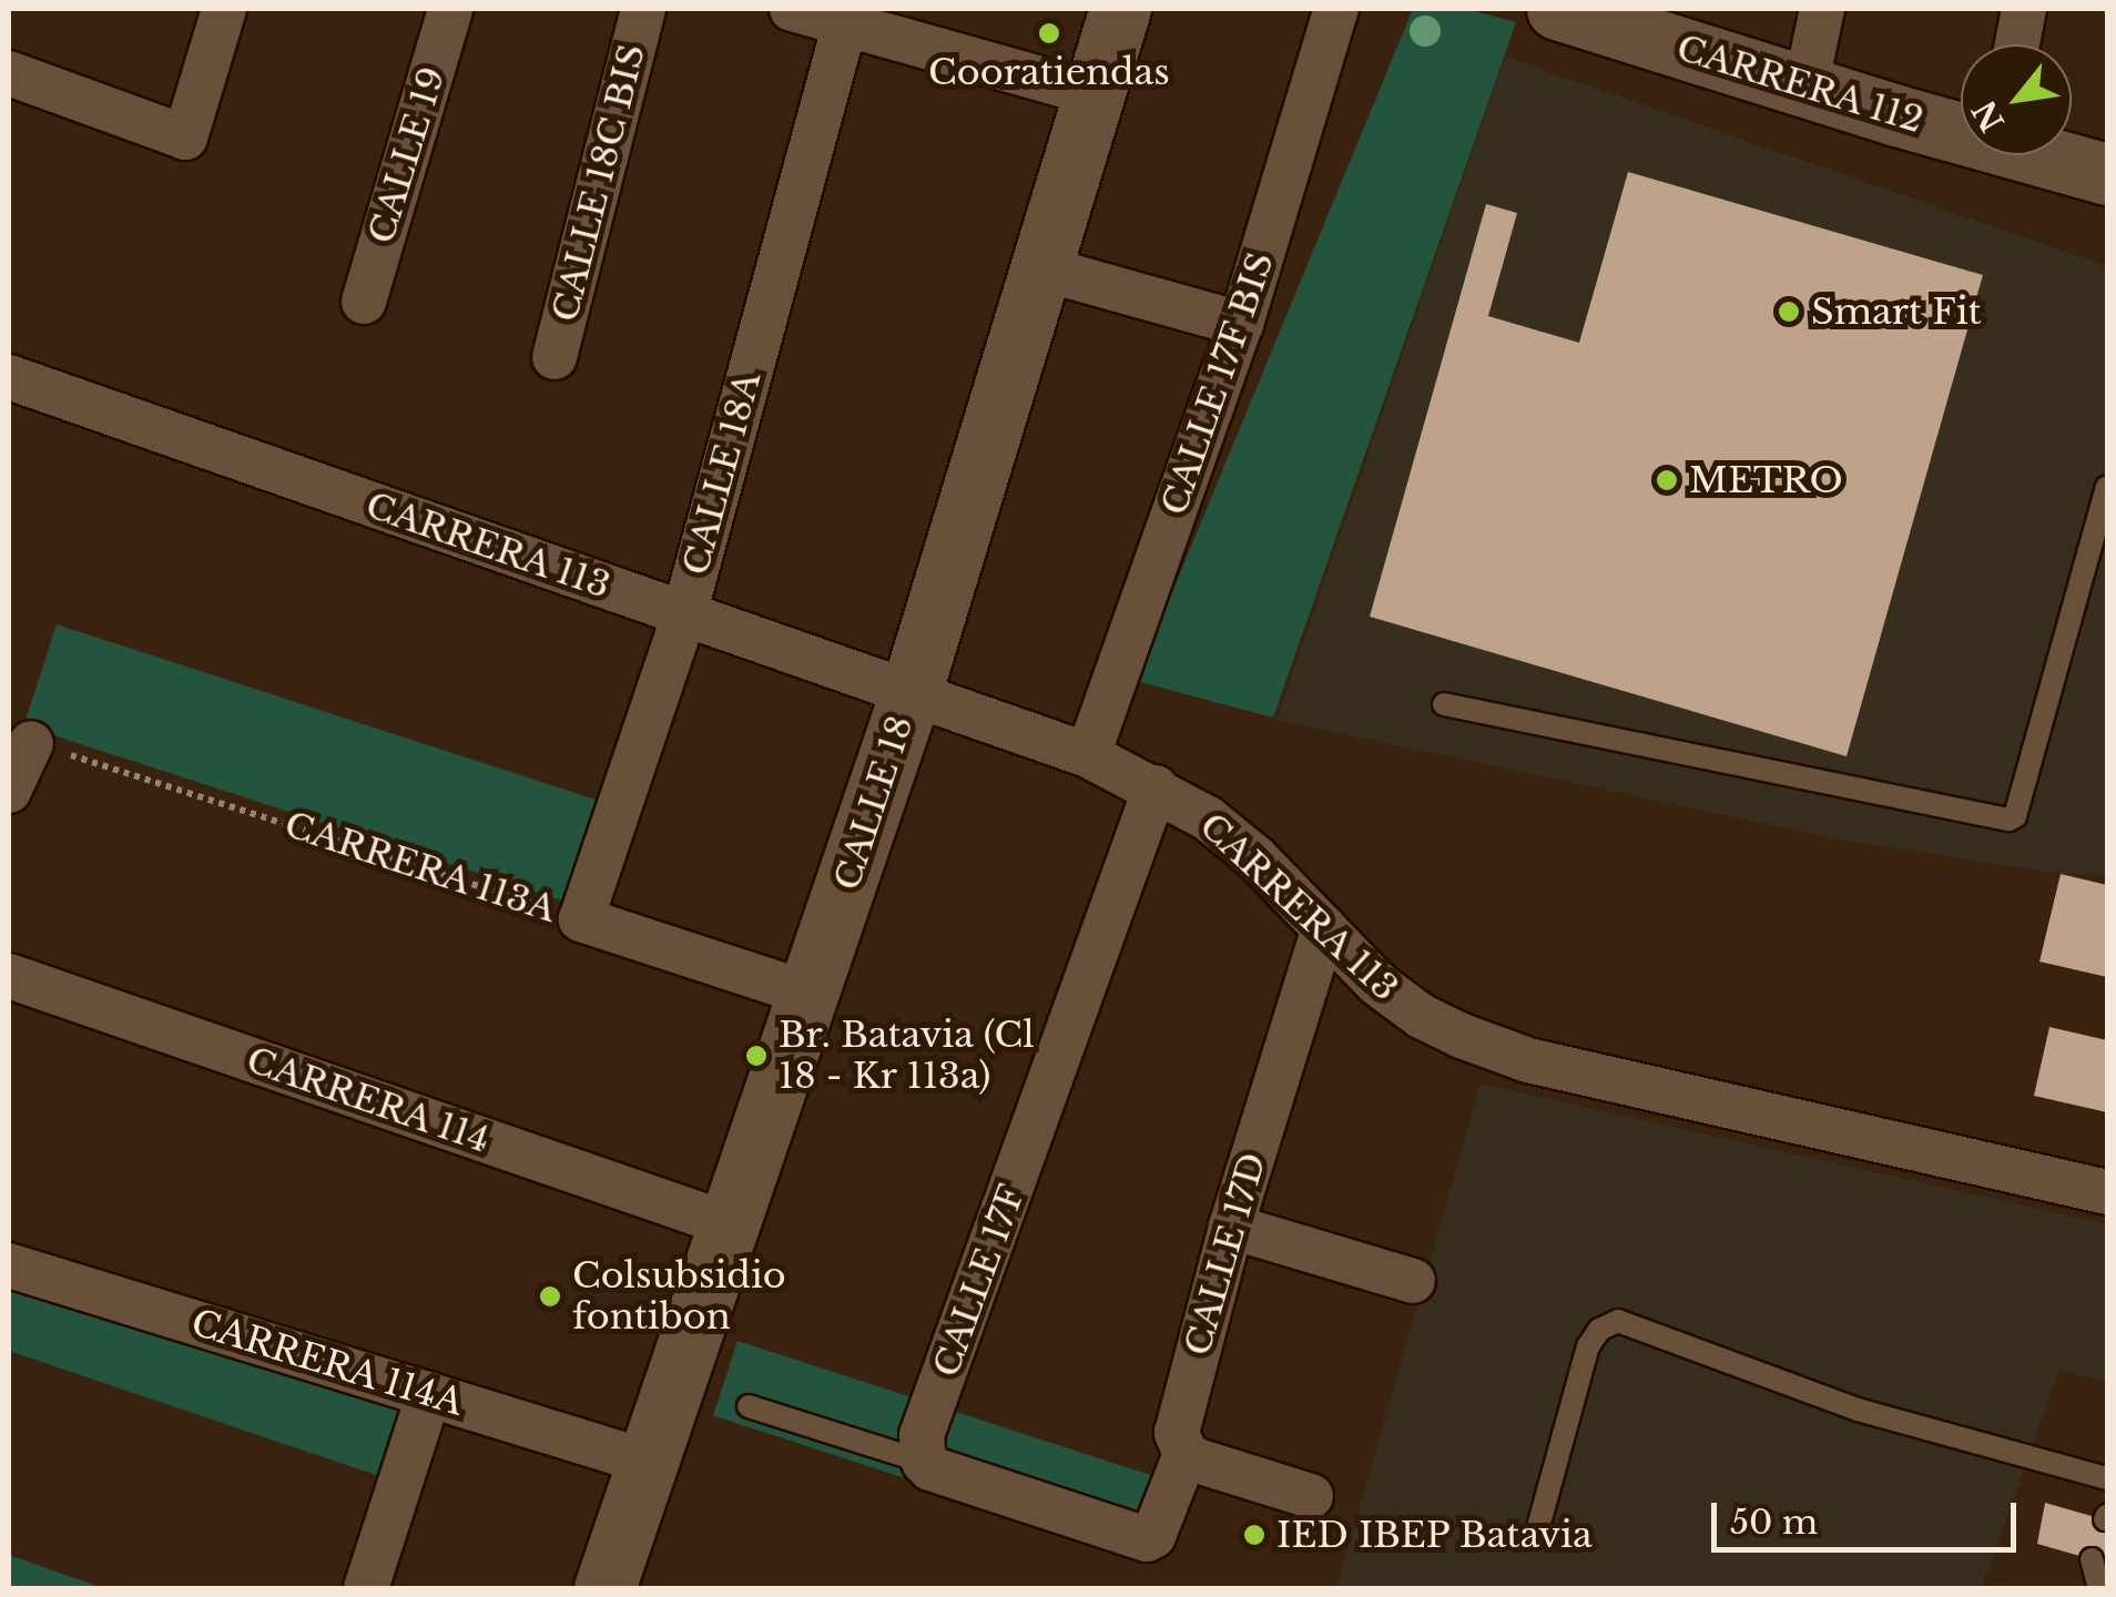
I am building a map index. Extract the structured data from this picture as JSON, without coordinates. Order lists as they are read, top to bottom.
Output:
{
  "streets": {
    "street": [
      "CARRERA 112",
      "CALLE 19",
      "CALLE 18C BIS",
      "CALLE 17F BIS",
      "CALLE 18A",
      "CARRERA 113",
      "CALLE 18",
      "CARRERA 113A",
      "CARRERA 114",
      "CALLE 17D",
      "CALLE 17F",
      "CARRERA 114A"
    ]
  },
  "crossings": [
    ["CALLE 17F BIS", "CARRERA 113"],
    ["CALLE 18A", "CARRERA 113"],
    ["CALLE 18A", "CARRERA 113A"],
    ["CARRERA 113", "CALLE 18"],
    ["CARRERA 113", "CALLE 17D"],
    ["CARRERA 113", "CALLE 17F"],
    ["CALLE 18", "CARRERA 113A"],
    ["CALLE 18", "CARRERA 114"],
    ["CALLE 18", "CARRERA 114A"]
  ],
  "places": [
    "Cooratiendas",
    "Smart Fit",
    "METRO",
    "Br. Batavia (Cl 18 - Kr 113a)",
    "Colsubsidio fontibon",
    "IED IBEP Batavia"
  ],
  "scale_bar": "50 m",
  "north": "bottom left"
}
